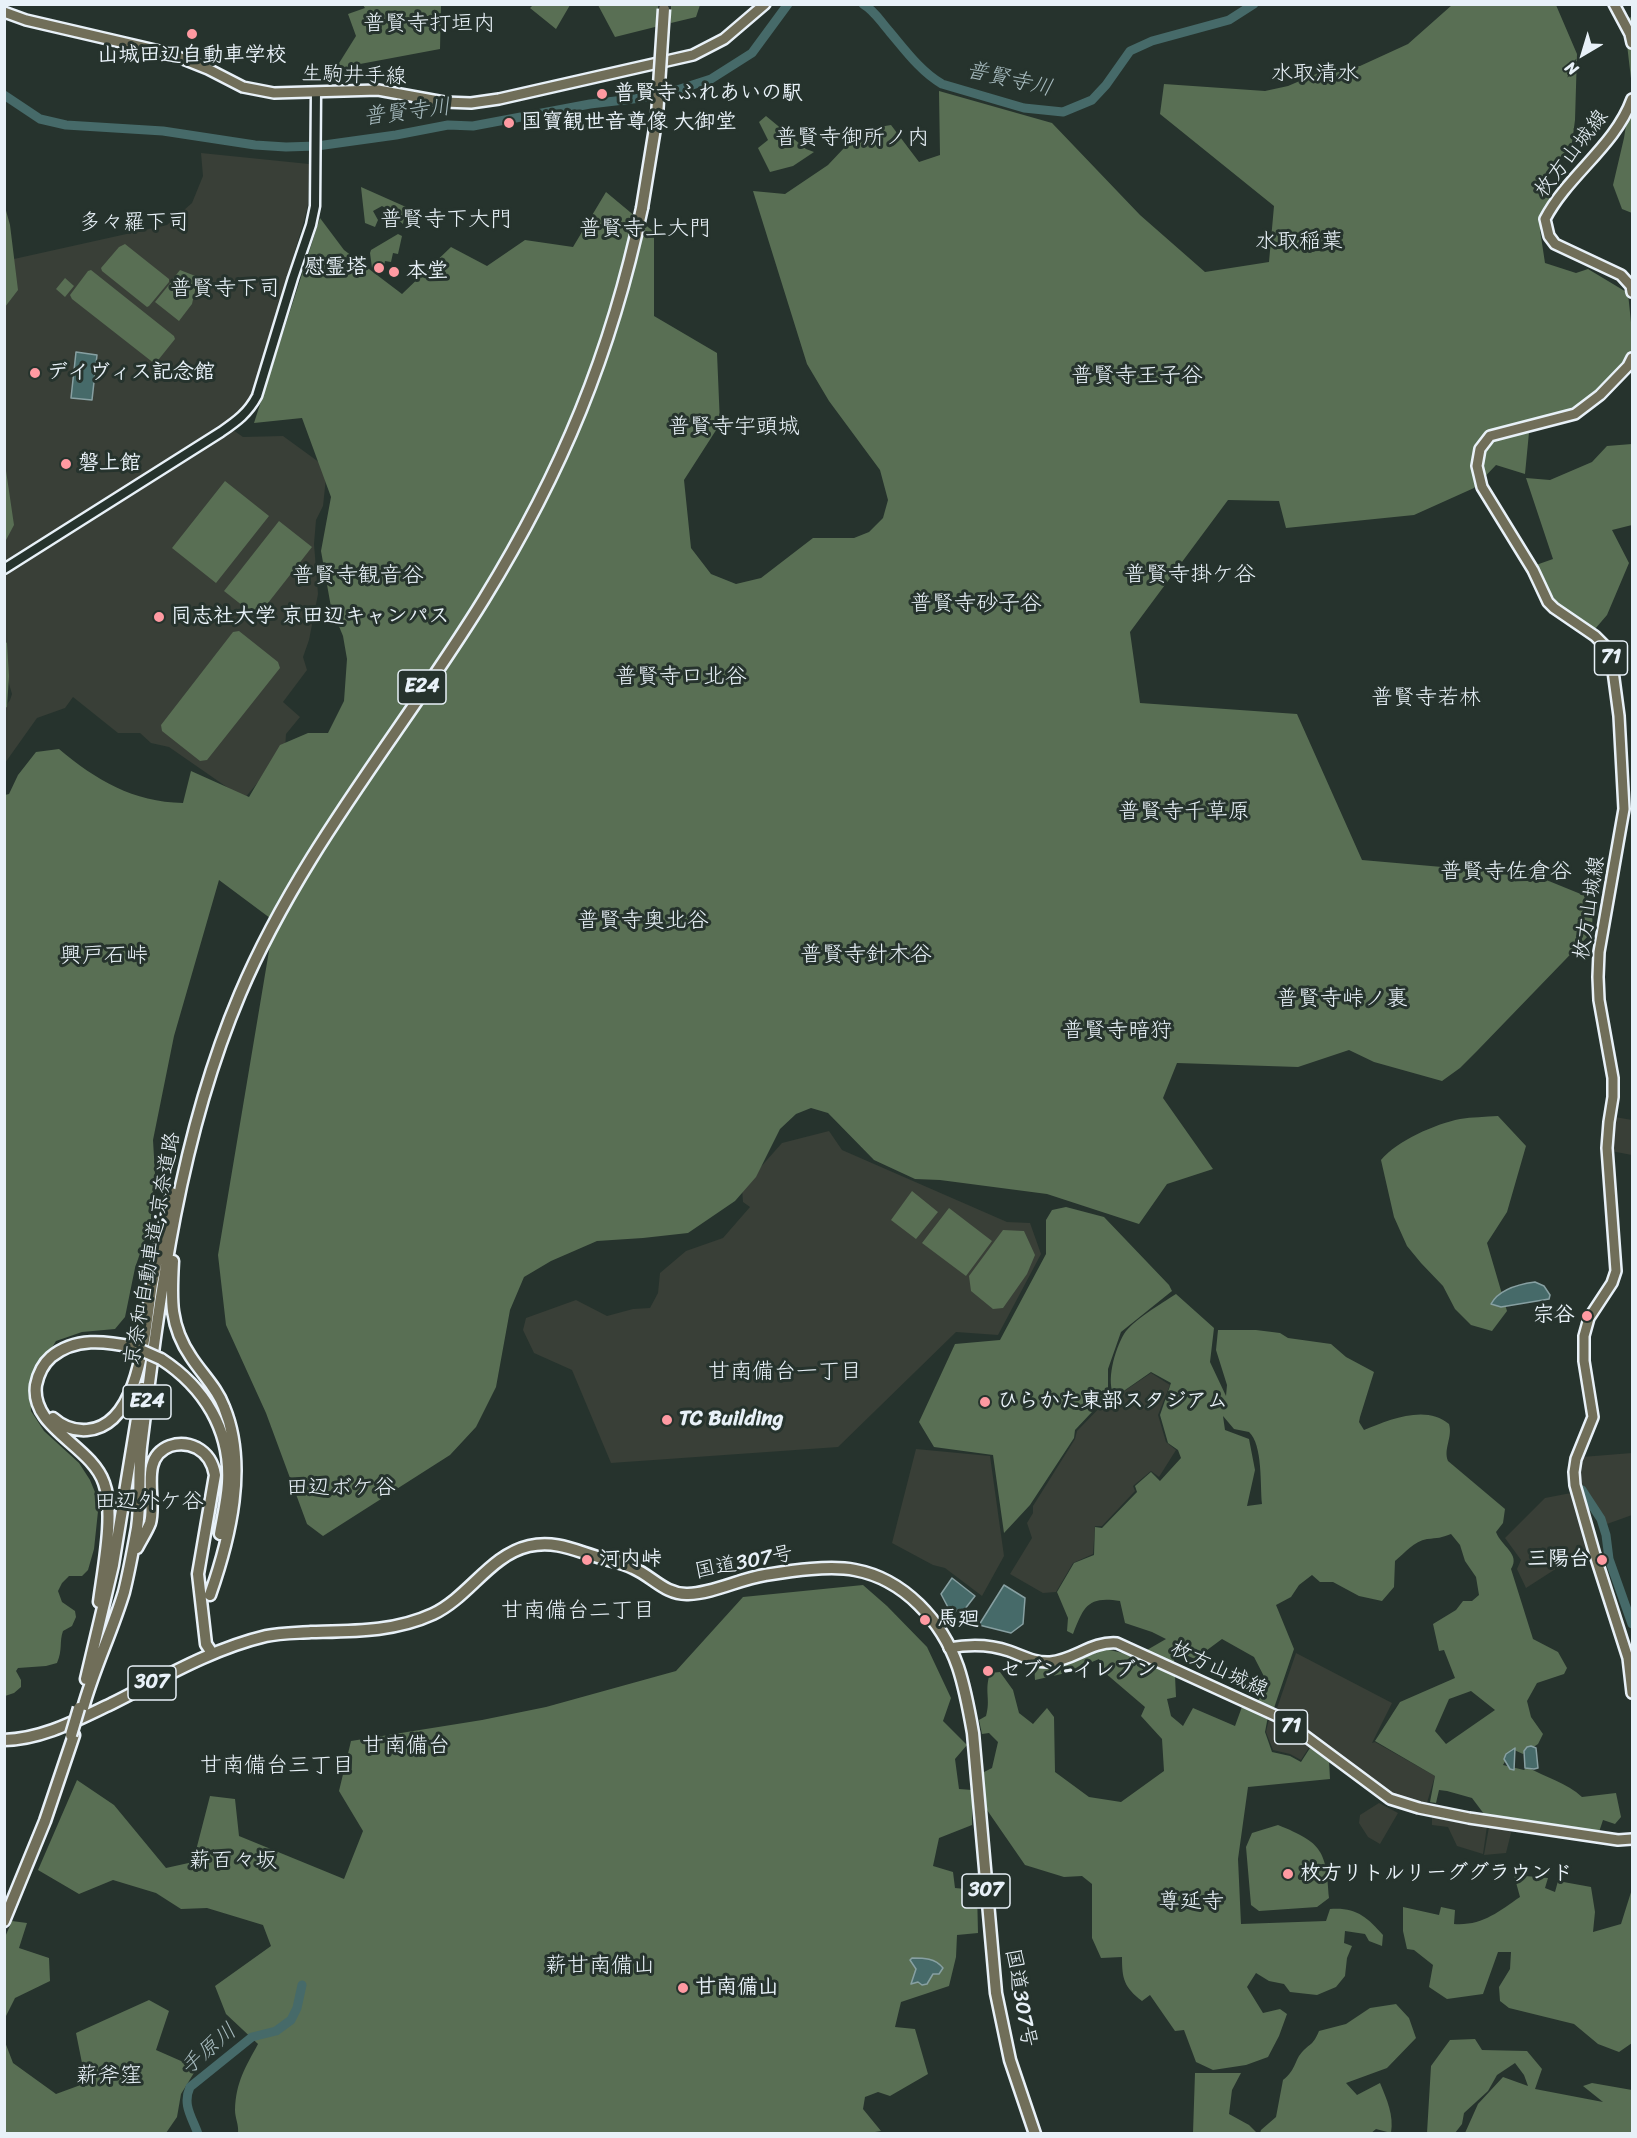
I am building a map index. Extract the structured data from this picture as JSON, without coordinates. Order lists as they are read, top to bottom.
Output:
{
  "streets": {
    "highway": [
      "E24",
      "京奈和自動車道;京奈道路",
      "国道307号",
      "307"
    ],
    "main road": ["生駒井手線", "枚方山城線", "71"]
  },
  "crossings": [
    ["枚方山城線", "国道307号"]
  ],
  "districts": [
    "普賢寺打垣内",
    "水取清水",
    "普賢寺御所ノ内",
    "普賢寺下大門",
    "多々羅下司",
    "普賢寺上大門",
    "水取稲葉",
    "普賢寺下司",
    "普賢寺王子谷",
    "普賢寺宇頭城",
    "普賢寺掛ケ谷",
    "普賢寺観音谷",
    "普賢寺砂子谷",
    "普賢寺口北谷",
    "普賢寺若林",
    "普賢寺千草原",
    "普賢寺佐倉谷",
    "普賢寺奥北谷",
    "普賢寺針木谷",
    "興戸石峠",
    "普賢寺峠ノ裏",
    "普賢寺暗狩",
    "甘南備台一丁目",
    "田辺ボケ谷",
    "田辺外ケ谷",
    "甘南備台二丁目",
    "甘南備台",
    "甘南備台三丁目",
    "薪百々坂",
    "尊延寺",
    "薪甘南備山",
    "薪斧窪"
  ],
  "water": ["普賢寺川", "手原川"],
  "places": [
    "山城田辺自動車学校",
    "普賢寺ふれあいの駅",
    "国寶観世音尊像 大御堂",
    "慰霊塔",
    "本堂",
    "デイヴィス記念館",
    "磐上館",
    "同志社大学 京田辺キャンパス",
    "宗谷",
    "ひらかた東部スタジアム",
    "TC Building",
    "河内峠",
    "三陽台",
    "馬廻",
    "セブン-イレブン",
    "枚方リトルリーググラウンド",
    "甘南備山"
  ],
  "north": "bottom left"
}
